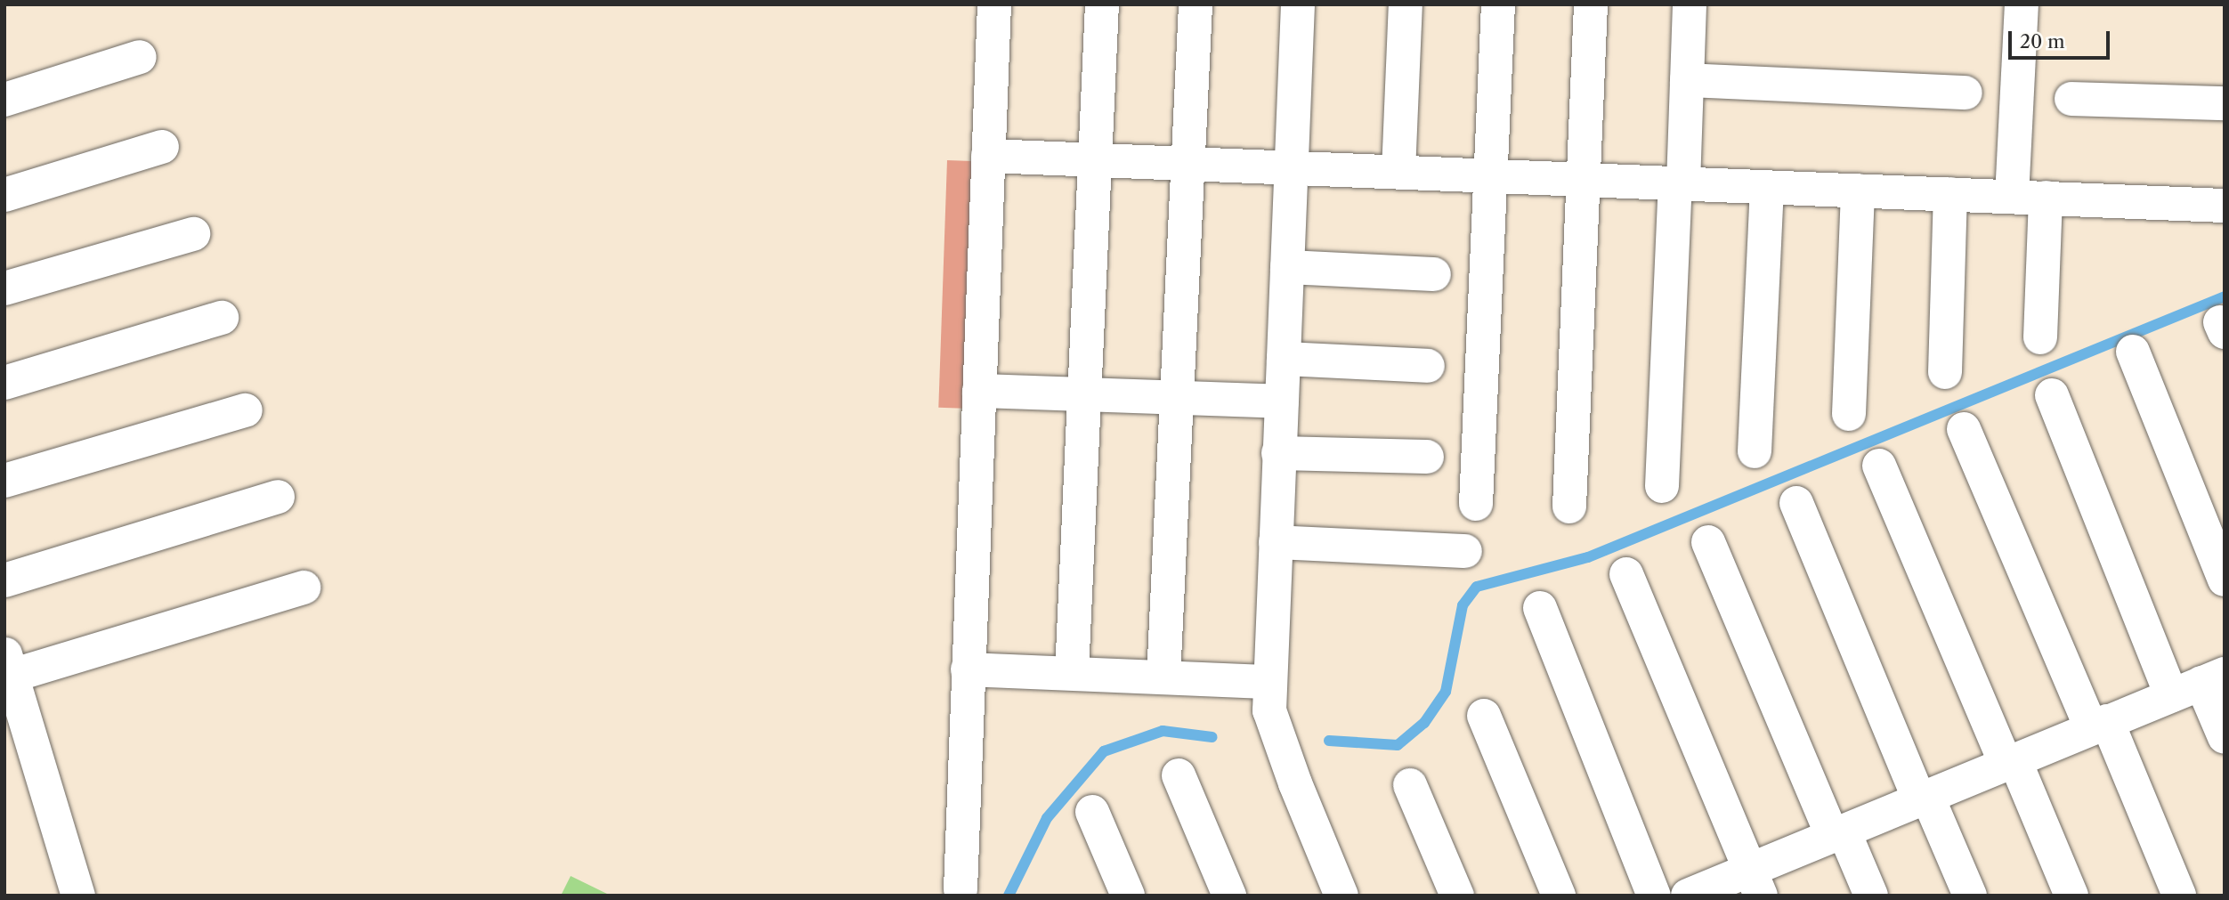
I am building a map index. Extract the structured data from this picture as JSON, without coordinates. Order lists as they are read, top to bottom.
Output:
{
  "scale_bar": "20 m"
}
